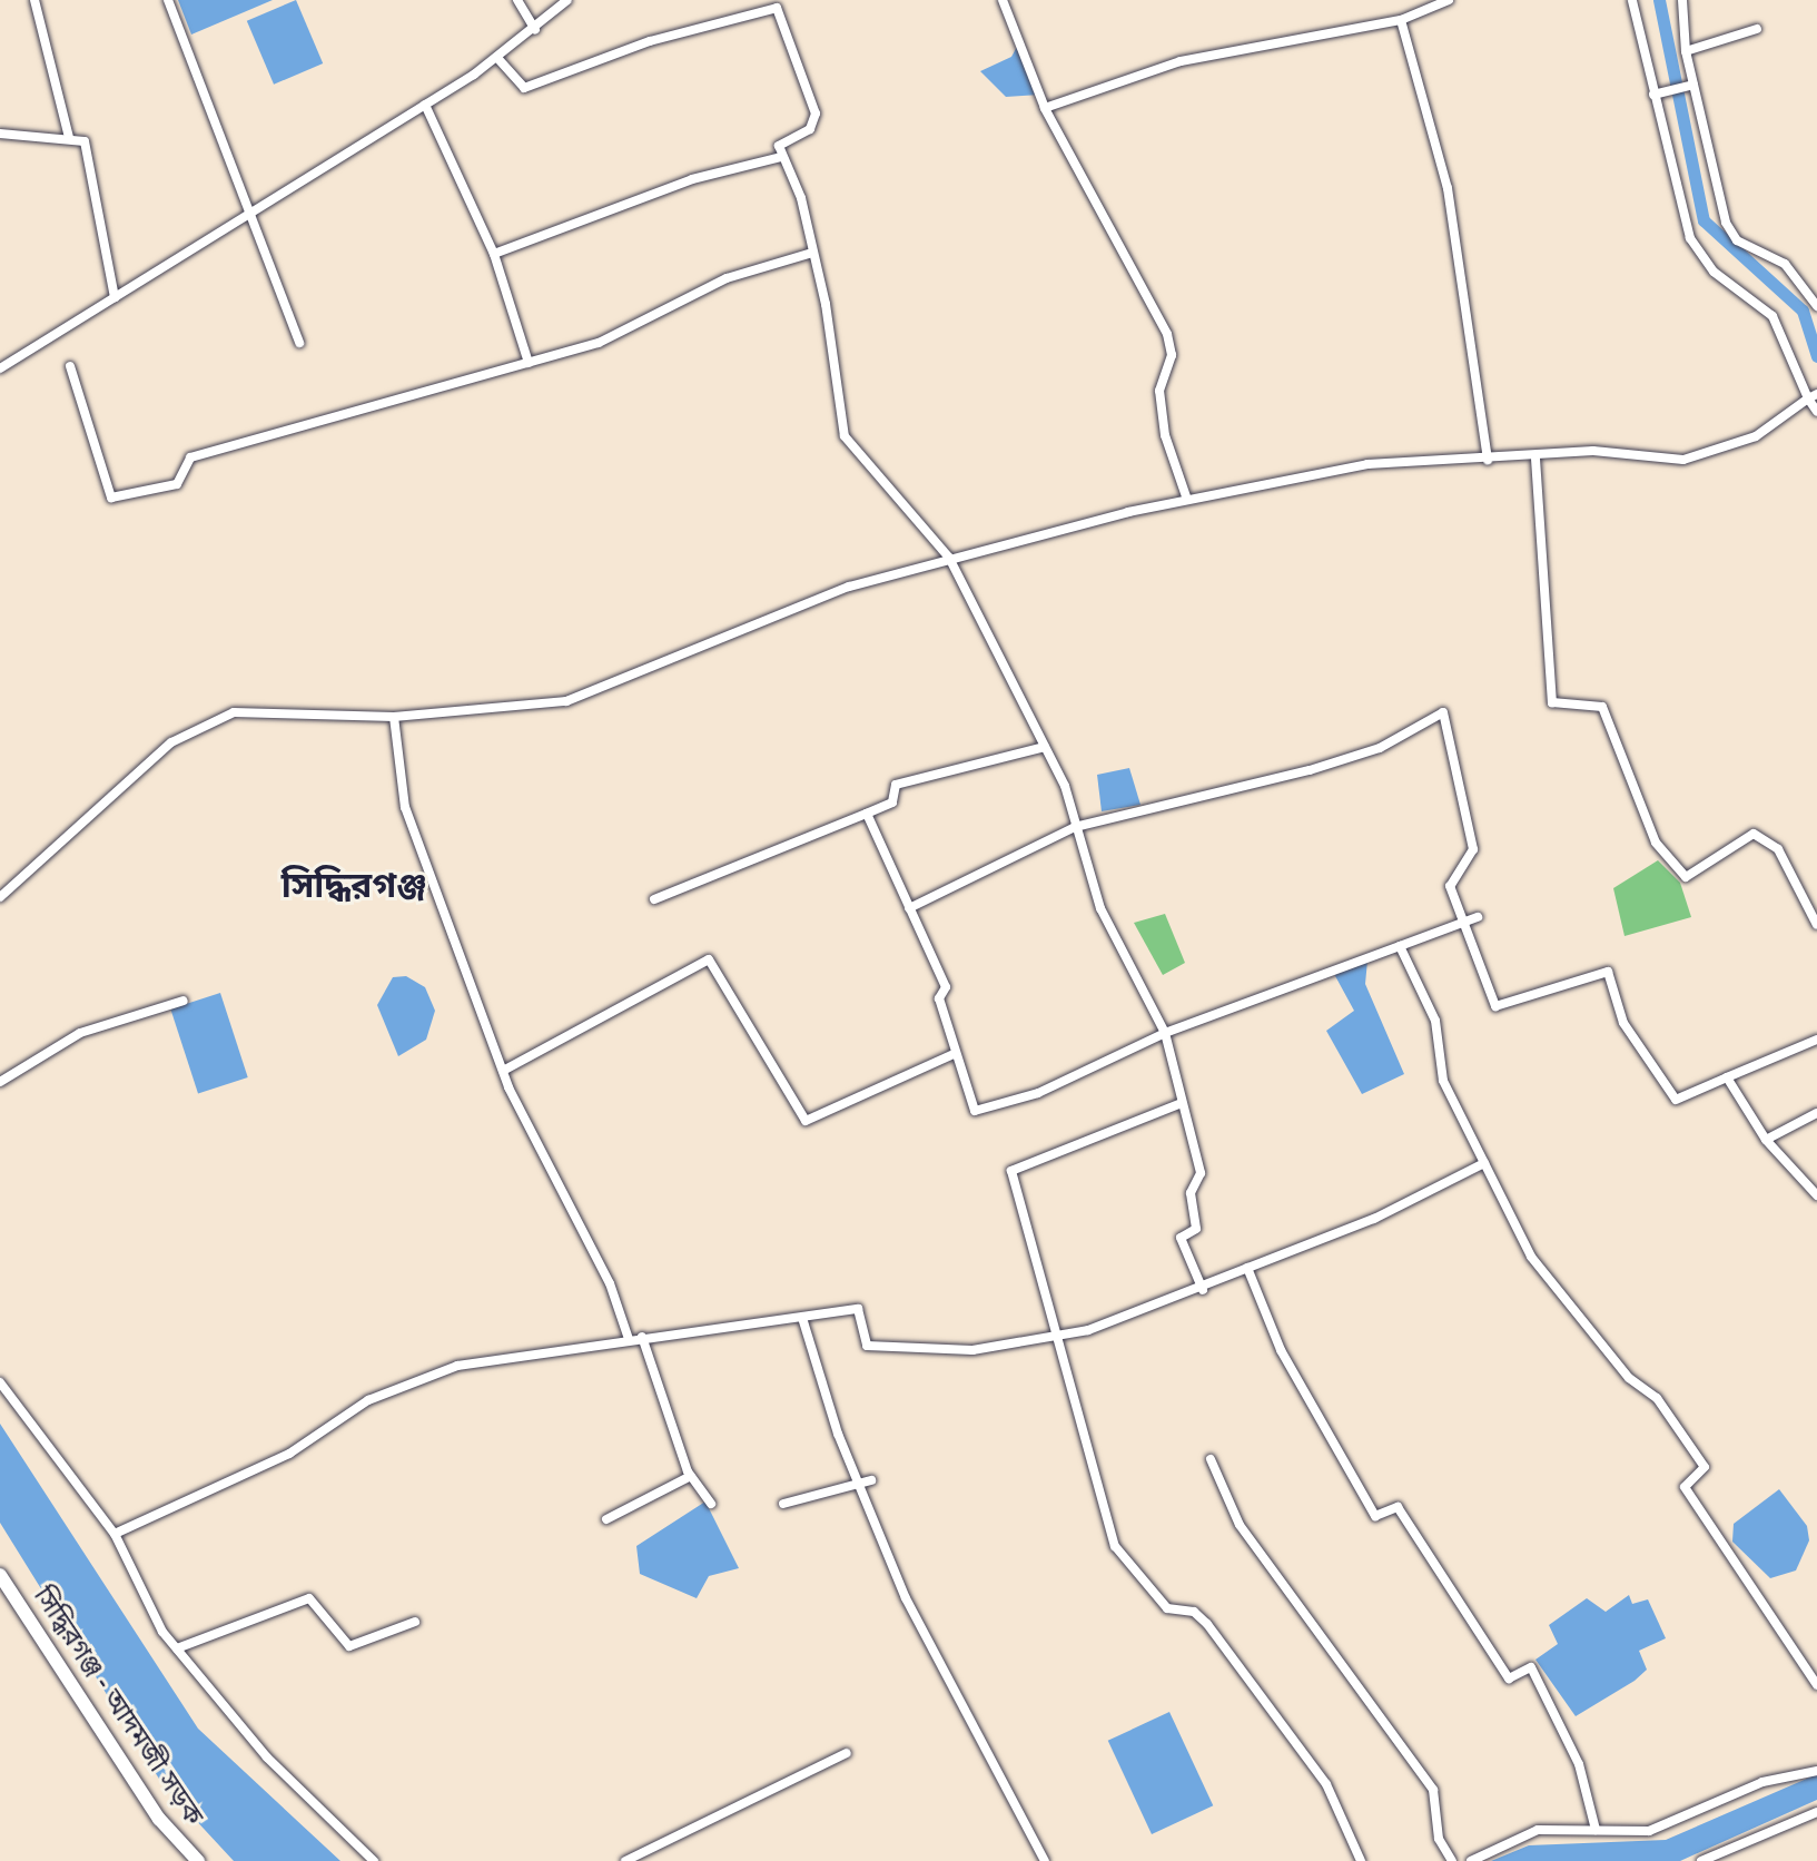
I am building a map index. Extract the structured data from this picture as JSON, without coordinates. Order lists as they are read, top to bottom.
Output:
{
  "streets": {
    "main road": ["সিদ্ধিরগঞ্জ - আদমজী সড়ক"]
  },
  "districts": ["সিদ্ধিরগঞ্জ"]
}
